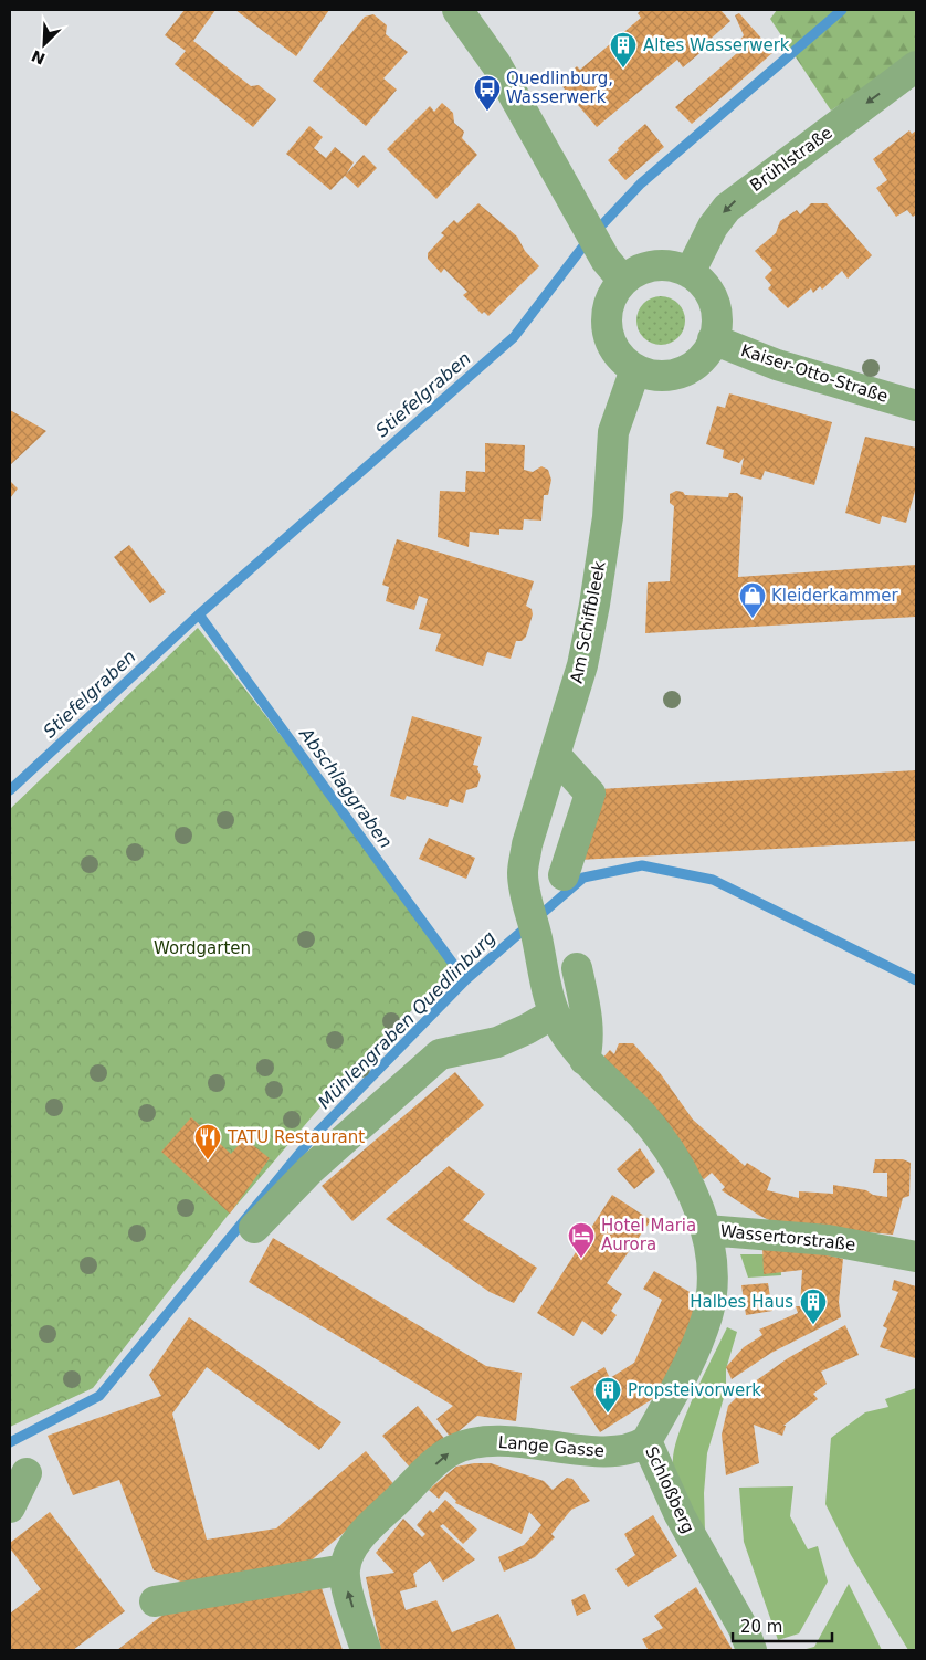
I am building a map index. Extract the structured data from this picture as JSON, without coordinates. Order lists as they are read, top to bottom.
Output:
{
  "streets": {
    "street": [
      "Brühlstraße",
      "Kaiser-Otto-Straße",
      "Am Schiffbleek",
      "Wassertorstraße",
      "Lange Gasse",
      "Schloßberg"
    ]
  },
  "crossings": [
    ["Brühlstraße", "Kaiser-Otto-Straße"],
    ["Brühlstraße", "Am Schiffbleek"],
    ["Kaiser-Otto-Straße", "Am Schiffbleek"],
    ["Am Schiffbleek", "Wassertorstraße"],
    ["Wassertorstraße", "Schloßberg"],
    ["Lange Gasse", "Schloßberg"]
  ],
  "one_way": ["Brühlstraße", "Lange Gasse"],
  "water": ["Stiefelgraben", "Abschlaggraben", "Mühlengraben Quedlinburg"],
  "parks": ["Wordgarten"],
  "places": {
    "building": ["Altes Wasserwerk", "Halbes Haus", "Propsteivorwerk"],
    "bus stop": ["Quedlinburg, Wasserwerk"],
    "shop": ["Kleiderkammer"],
    "restaurant": ["TATU Restaurant"],
    "hotel": ["Hotel Maria Aurora"]
  },
  "scale_bar": "20 m",
  "north": "bottom left"
}
